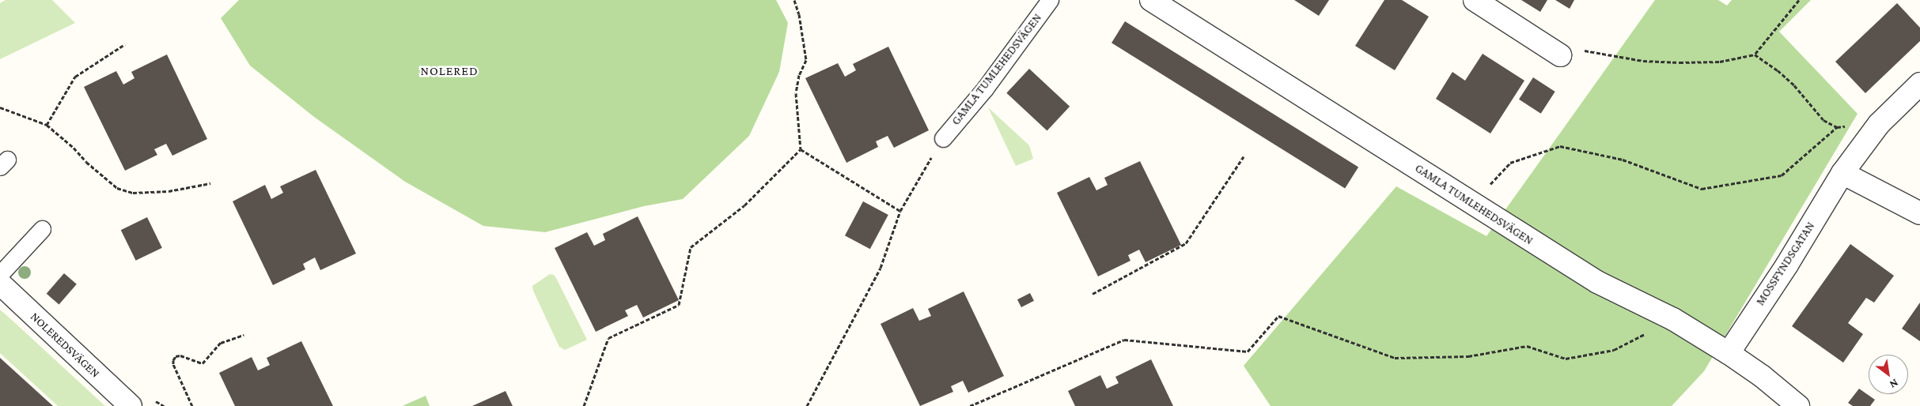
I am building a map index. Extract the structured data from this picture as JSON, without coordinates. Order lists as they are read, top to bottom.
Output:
{
  "streets": {
    "street": ["GAMLA TUMLEHEDSVÄGEN", "MOSSFYNDSGATAN", "NOLEREDSVÄGEN"]
  },
  "crossings": [
    ["GAMLA TUMLEHEDSVÄGEN", "MOSSFYNDSGATAN"]
  ],
  "districts": ["NOLERED"],
  "north": "bottom right"
}
